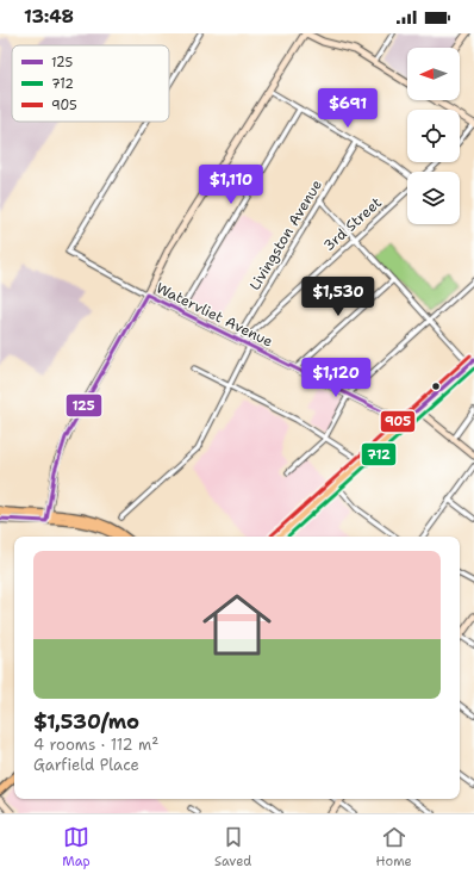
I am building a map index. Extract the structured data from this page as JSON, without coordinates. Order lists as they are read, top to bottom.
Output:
{
  "streets": {
    "street": ["3rd Street", "Livingston Avenue", "Watervliet Avenue"]
  },
  "crossings": [
    ["3rd Street", "Livingston Avenue"],
    ["3rd Street", "Watervliet Avenue"],
    ["Livingston Avenue", "Watervliet Avenue"]
  ],
  "lines": ["transit line 125", "transit line 905", "transit line 712"],
  "legend": ["125", "712", "905"],
  "north": "left",
  "page": {
    "status": "13:48",
    "price": [
      "$691",
      "$1,110",
      "$1,530",
      "$1,120"
    ],
    "list": [
      {
        "name": "$1,530/mo",
        "note": "4 rooms · 112 m² · Garfield Place"
      }
    ],
    "tabs": ["Map", "Saved", "Home"]
  }
}
